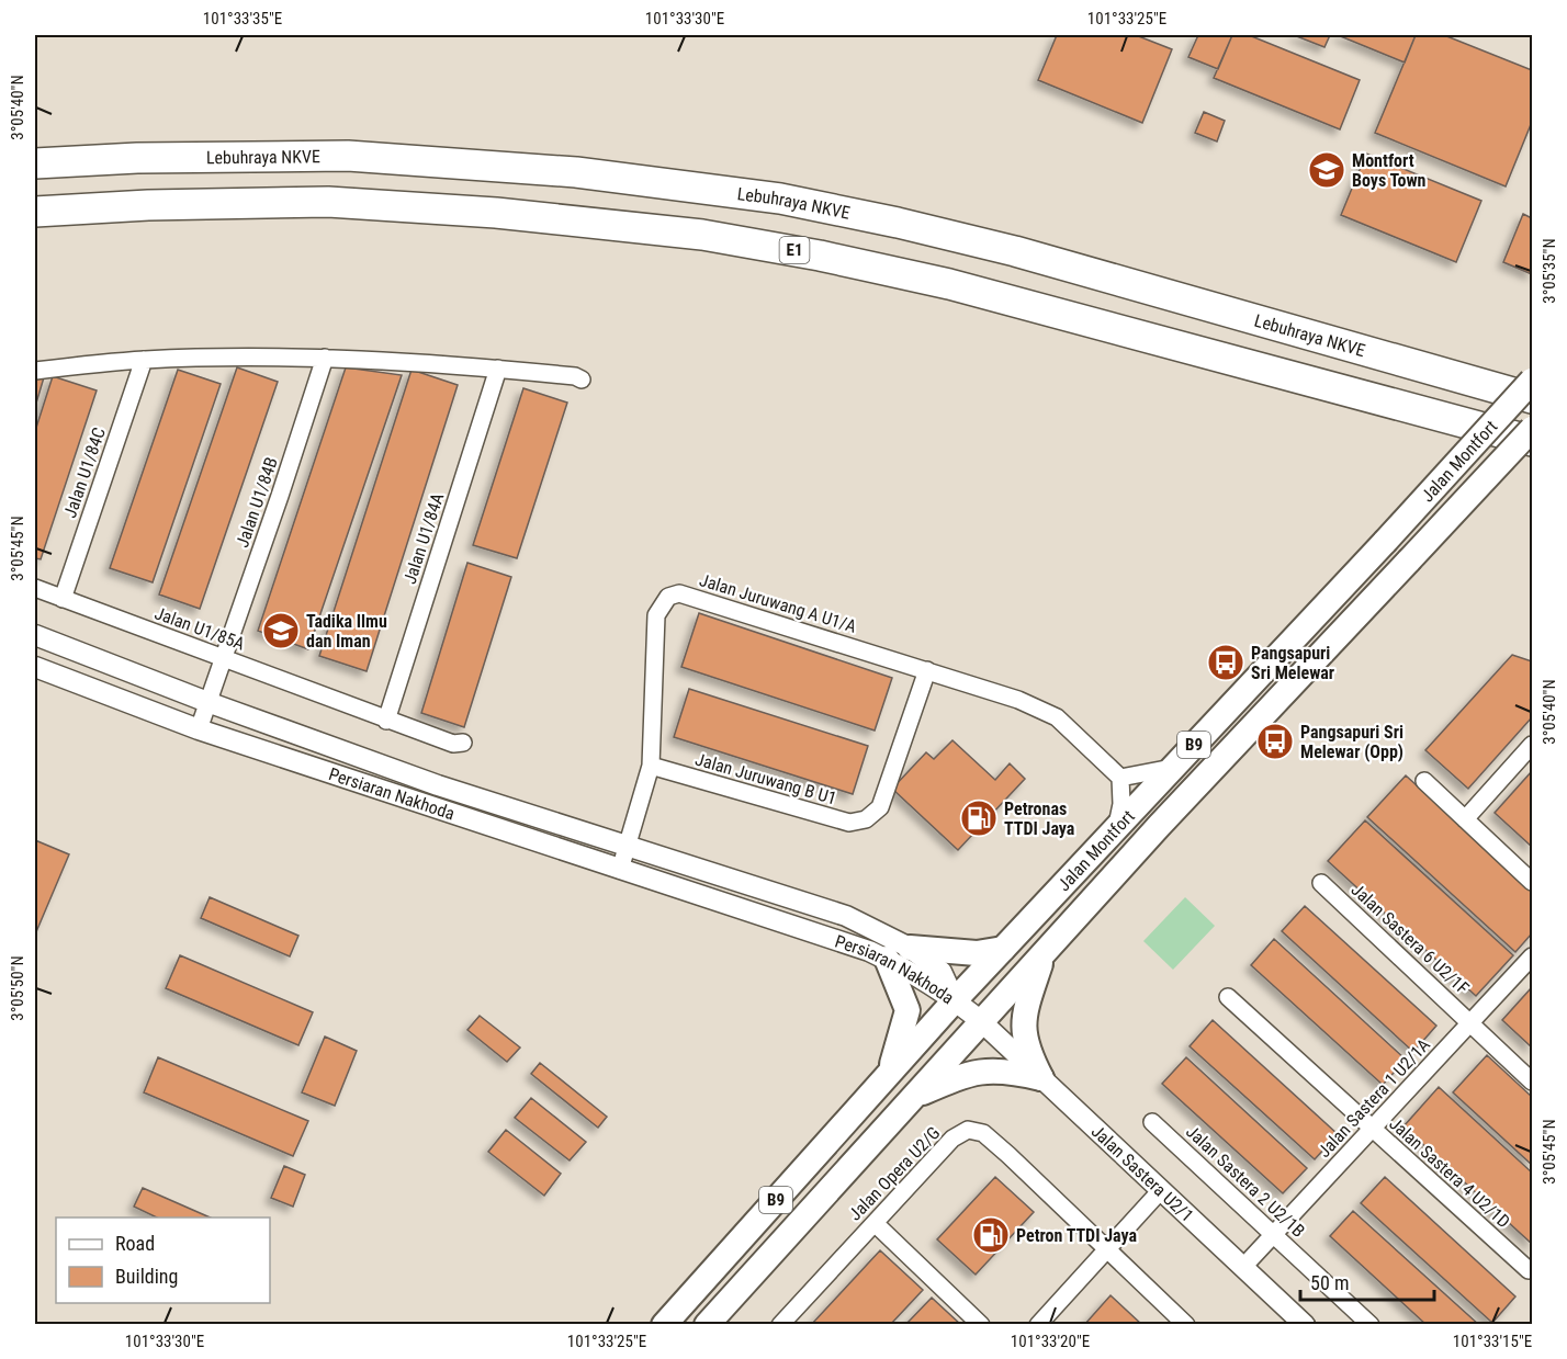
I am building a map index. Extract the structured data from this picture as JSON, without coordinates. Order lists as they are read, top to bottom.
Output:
{
  "streets": {
    "highway": ["Lebuhraya NKVE", "E1"],
    "main road": ["Jalan Montfort", "B9"],
    "street": [
      "Jalan U1/84C",
      "Jalan U1/84B",
      "Jalan U1/84A",
      "Jalan Juruwang A U1/A",
      "Jalan U1/85A",
      "Jalan Juruwang B U1",
      "Persiaran Nakhoda",
      "Jalan Sastera 6 U2/1F",
      "Jalan Sastera 1 U2/1A",
      "Jalan Sastera 4 U2/1D",
      "Jalan Opera U2/G",
      "Jalan Sastera U2/1",
      "Jalan Sastera 2 U2/1B"
    ]
  },
  "crossings": [
    ["Jalan Montfort", "Persiaran Nakhoda"],
    ["Jalan Montfort", "Jalan Sastera U2/1"],
    ["Jalan U1/84C", "Jalan U1/85A"],
    ["Jalan U1/84B", "Jalan U1/85A"],
    ["Jalan U1/84B", "Persiaran Nakhoda"],
    ["Jalan U1/84A", "Jalan U1/85A"],
    ["Jalan Juruwang A U1/A", "Jalan Juruwang B U1"],
    ["Jalan Juruwang A U1/A", "Persiaran Nakhoda"],
    ["Persiaran Nakhoda", "Jalan Sastera U2/1"],
    ["Jalan Sastera 6 U2/1F", "Jalan Sastera 1 U2/1A"],
    ["Jalan Sastera 1 U2/1A", "Jalan Sastera 4 U2/1D"],
    ["Jalan Sastera 1 U2/1A", "Jalan Sastera U2/1"],
    ["Jalan Sastera 1 U2/1A", "Jalan Sastera 2 U2/1B"]
  ],
  "places": {
    "school or university": ["Montfort Boys Town", "Tadika Ilmu dan Iman"],
    "bus stop": ["Pangsapuri Sri Melewar", "Pangsapuri Sri Melewar (Opp)"],
    "fuel station": ["Petronas TTDI Jaya", "Petron TTDI Jaya"]
  },
  "legend": ["Road", "Building"],
  "scale_bar": "50 m",
  "coordinates": [
    "101°33'35\"E",
    "101°33'30\"E",
    "101°33'25\"E",
    "3°05'40\"N",
    "3°05'35\"N",
    "3°05'45\"N",
    "3°05'50\"N",
    "101°33'20\"E",
    "101°33'15\"E"
  ]
}
